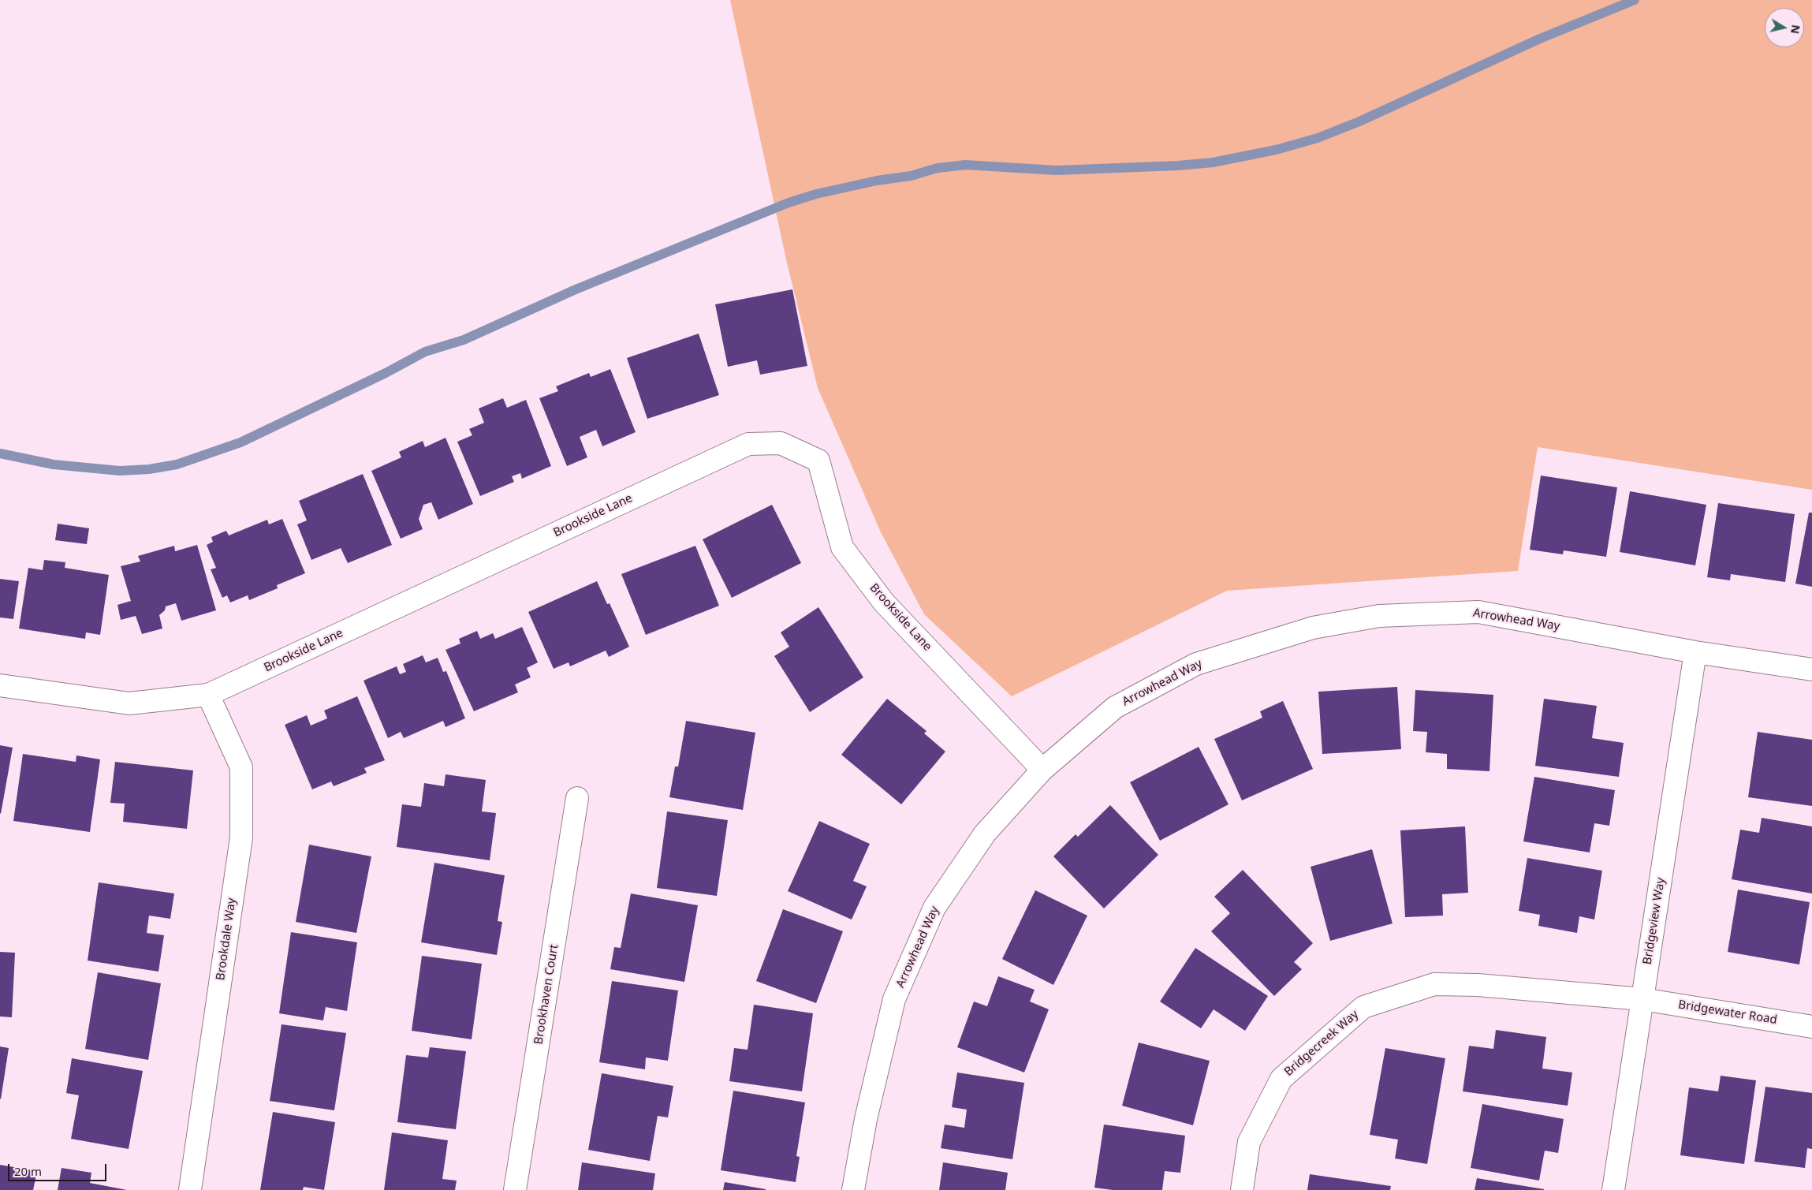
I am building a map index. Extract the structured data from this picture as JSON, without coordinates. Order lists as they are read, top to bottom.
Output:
{
  "streets": {
    "street": [
      "Brookside Lane",
      "Arrowhead Way",
      "Bridgeview Way",
      "Brookdale Way",
      "Brookhaven Court",
      "Bridgewater Road",
      "Bridgecreek Way"
    ]
  },
  "crossings": [
    ["Brookside Lane", "Arrowhead Way"],
    ["Brookside Lane", "Brookdale Way"],
    ["Arrowhead Way", "Bridgeview Way"],
    ["Bridgeview Way", "Bridgewater Road"],
    ["Bridgeview Way", "Bridgecreek Way"],
    ["Bridgewater Road", "Bridgecreek Way"]
  ],
  "scale_bar": "20 m",
  "north": "right"
}
